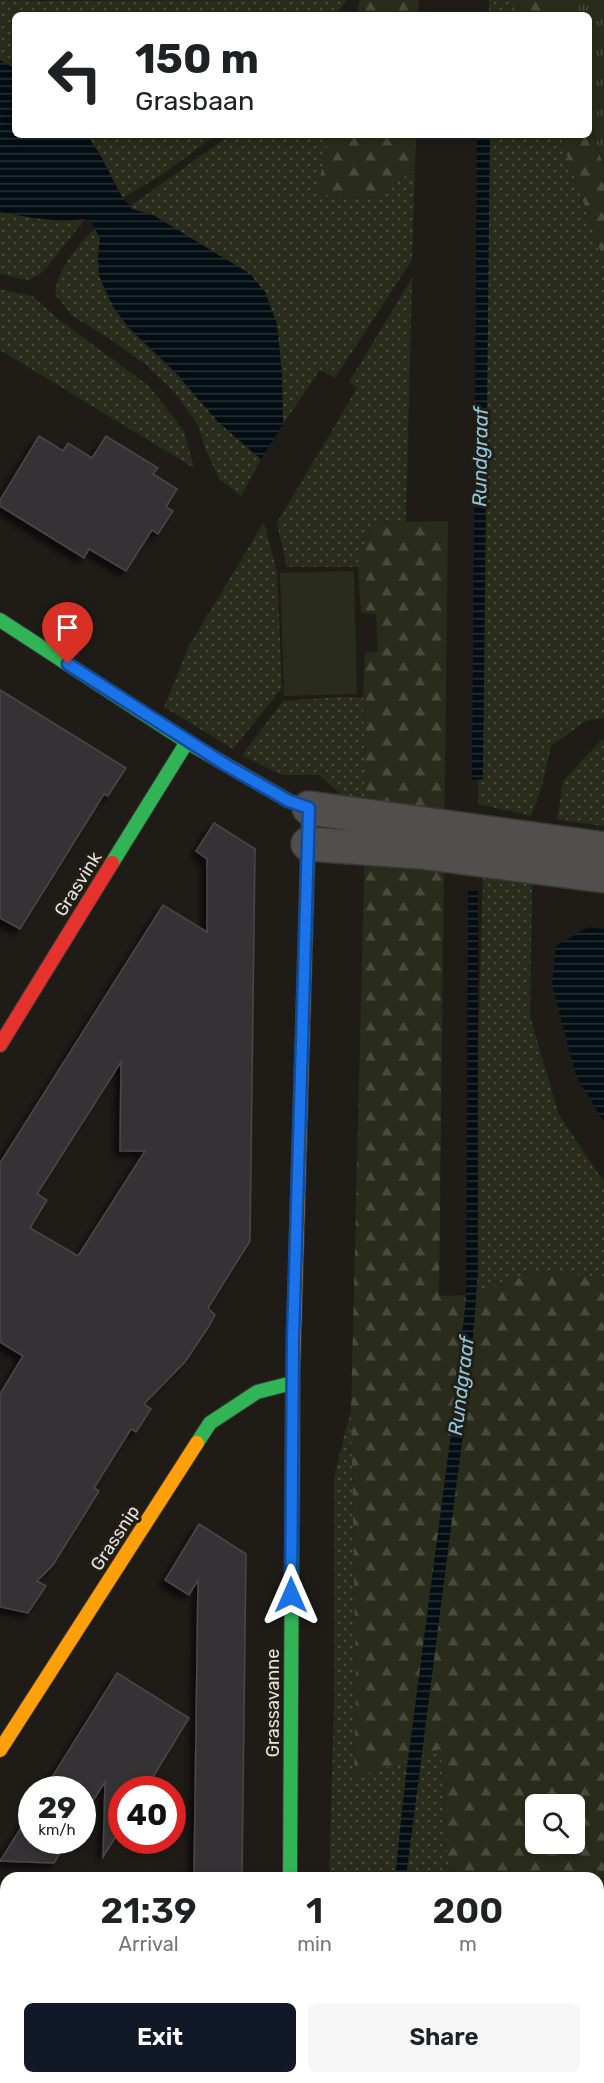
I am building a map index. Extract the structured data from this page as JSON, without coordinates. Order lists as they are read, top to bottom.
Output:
{
  "streets": {
    "street": ["Grasvink", "Grassnip", "Grassavanne"]
  },
  "crossings": [
    ["Grassnip", "Grassavanne"]
  ],
  "water": ["Rundgraaf"],
  "page": {
    "turn": ["150 m", "Grasbaan"],
    "speed": "29 km/h",
    "limit": "40",
    "eta": [
      "21:39",
      "Arrival",
      "1",
      "min",
      "200",
      "m"
    ],
    "buttons": ["Exit", "Share"]
  }
}
